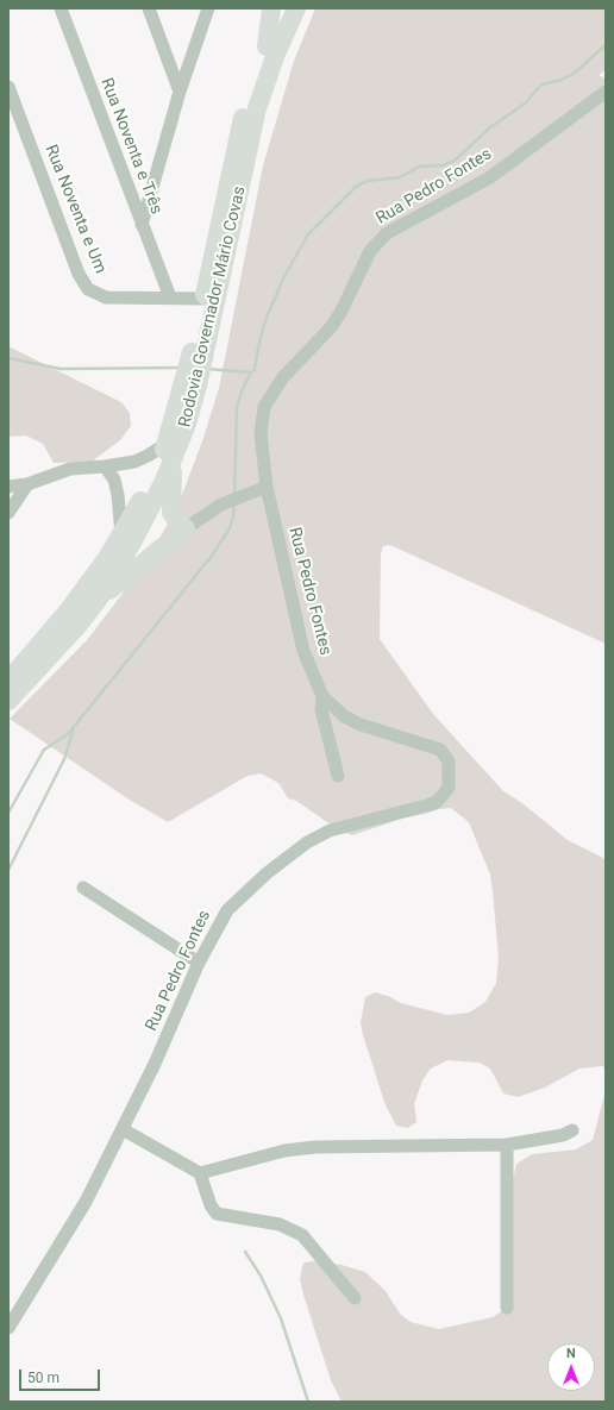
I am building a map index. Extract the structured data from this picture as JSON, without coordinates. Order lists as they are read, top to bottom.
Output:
{
  "streets": {
    "highway": ["Rodovia Governador Mário Covas"],
    "street": ["Rua Noventa e Três", "Rua Pedro Fontes", "Rua Noventa e Um"]
  },
  "crossings": [
    ["Rua Noventa e Três", "Rua Noventa e Um"],
    ["Rua Noventa e Um", "Rodovia Governador Mário Covas"]
  ],
  "scale_bar": "50 m",
  "north": "top"
}
